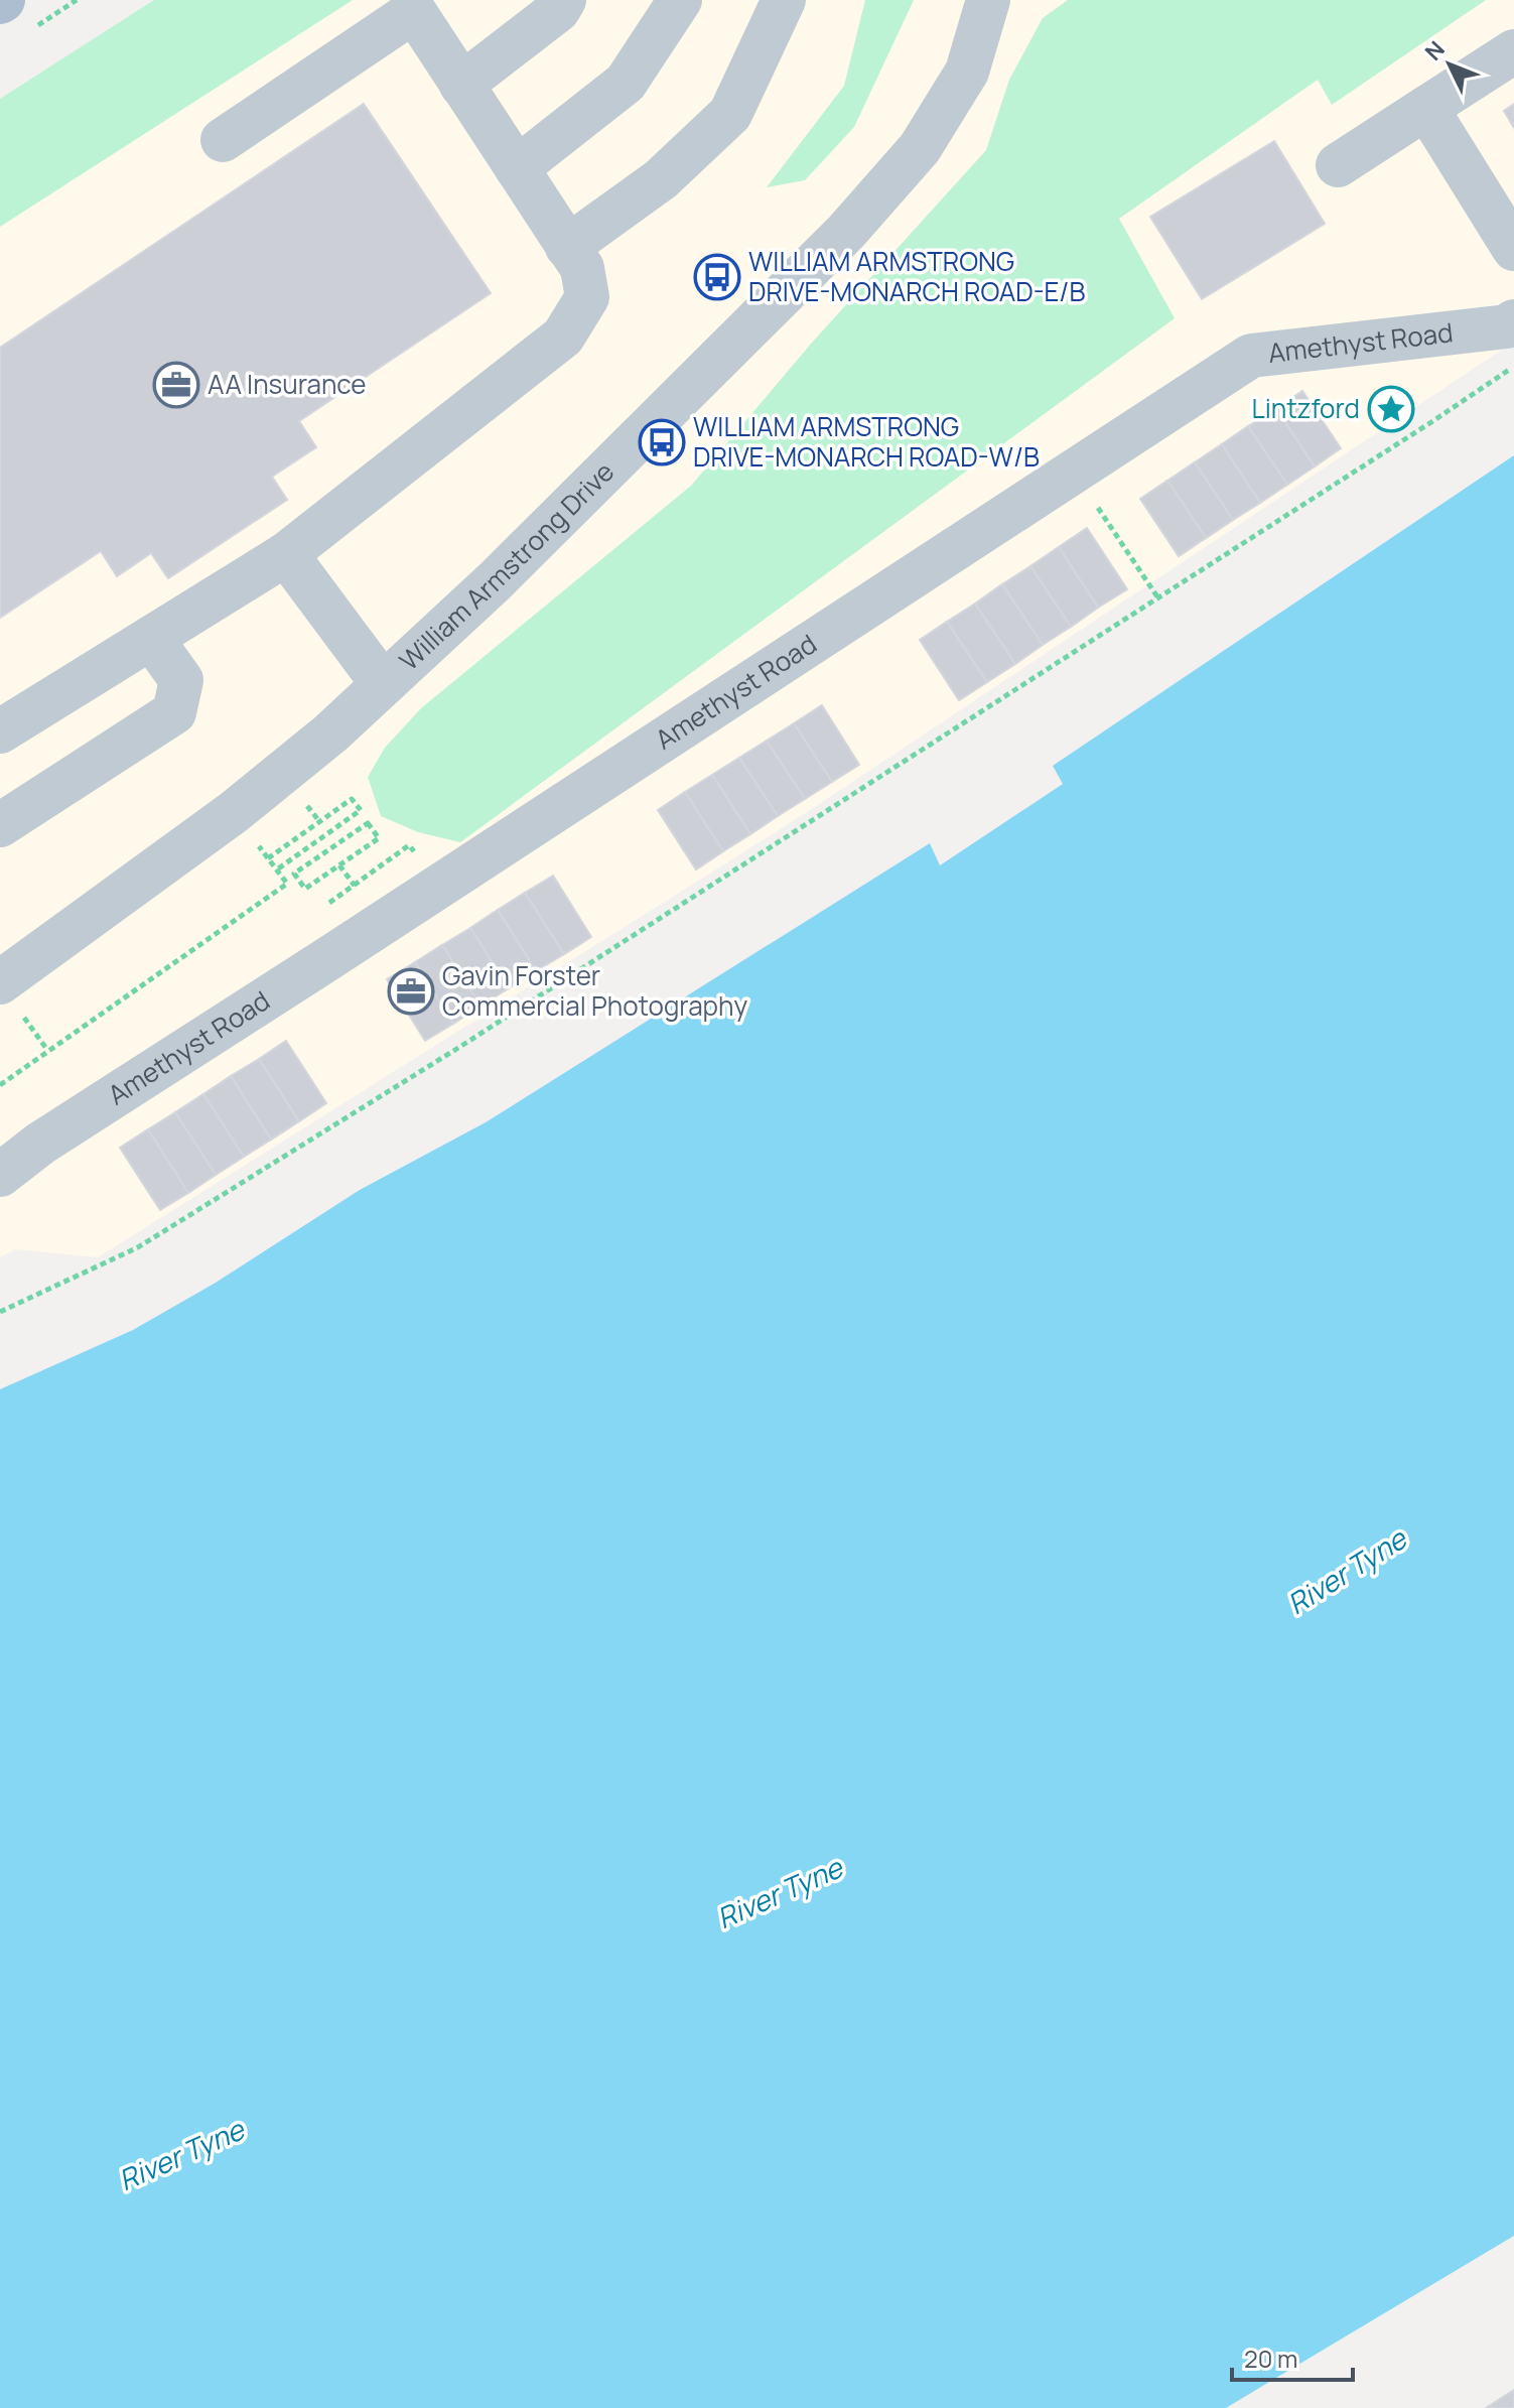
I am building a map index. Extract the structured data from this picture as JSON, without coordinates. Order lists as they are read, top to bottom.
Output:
{
  "streets": {
    "street": ["Amethyst Road", "William Armstrong Drive"]
  },
  "water": ["River Tyne"],
  "places": {
    "bus stop": ["WILLIAM ARMSTRONG DRIVE-MONARCH ROAD-E/B", "WILLIAM ARMSTRONG DRIVE-MONARCH ROAD-W/B"],
    "office": ["AA Insurance", "Gavin Forster Commercial Photography"],
    "place": ["Lintzford"]
  },
  "scale_bar": "20 m",
  "north": "top left"
}
